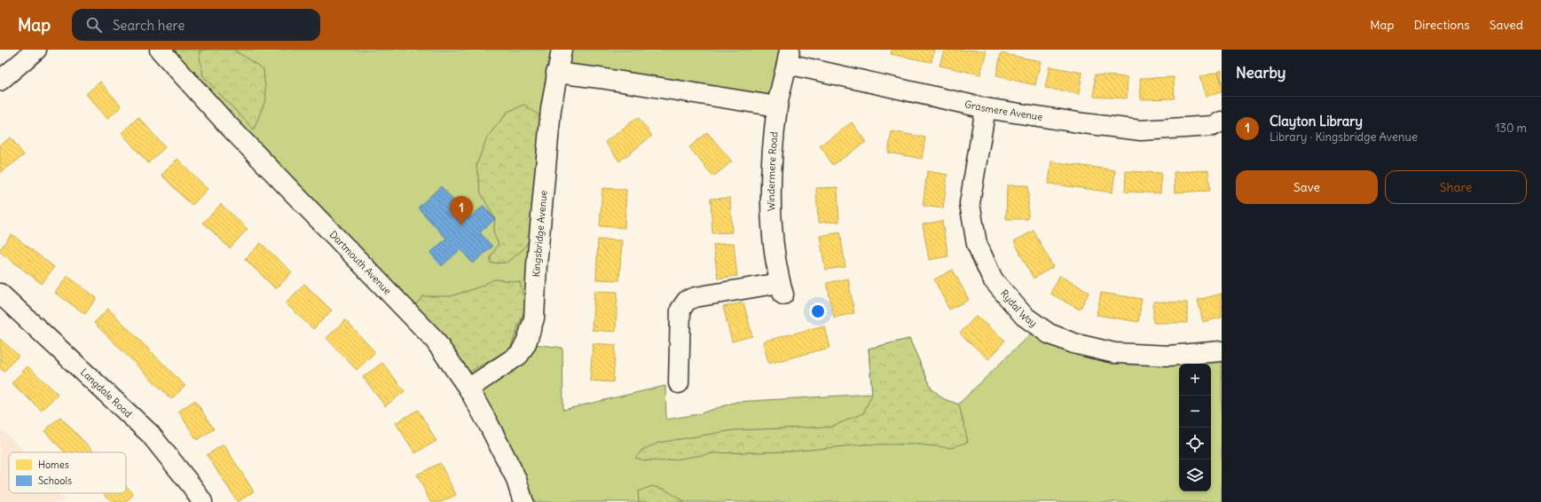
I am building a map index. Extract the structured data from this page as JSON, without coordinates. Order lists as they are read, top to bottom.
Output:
{
  "streets": {
    "street": [
      "Grasmere Avenue",
      "Windermere Road",
      "Kingsbridge Avenue",
      "Dartmouth Avenue",
      "Rydal Way",
      "Langdale Road"
    ]
  },
  "crossings": [
    ["Grasmere Avenue", "Windermere Road"],
    ["Grasmere Avenue", "Rydal Way"],
    ["Kingsbridge Avenue", "Dartmouth Avenue"]
  ],
  "legend": ["Homes", "Schools"],
  "page": {
    "header": "Map",
    "search": "Search here",
    "nav": ["Map", "Directions", "Saved"],
    "heading": "Nearby",
    "list": [
      {
        "mark": "1",
        "name": "Clayton Library",
        "note": "Library · Kingsbridge Avenue",
        "value": "130 m"
      }
    ],
    "buttons": ["Save", "Share"],
    "pins": "1",
    "map_buttons": ["+", "−"]
  }
}
